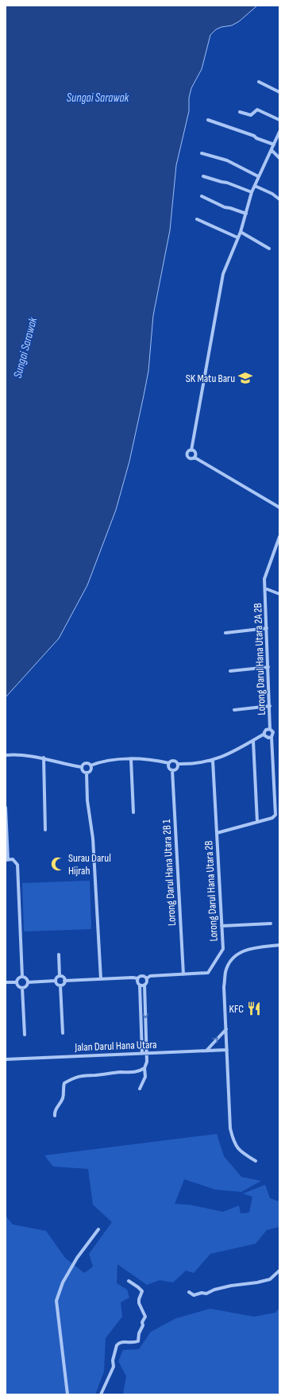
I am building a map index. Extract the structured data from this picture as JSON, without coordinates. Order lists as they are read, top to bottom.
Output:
{
  "streets": {
    "street": [
      "Lorong Darul Hana Utara 2A 2B",
      "Lorong Darul Hana Utara 2B 1",
      "Lorong Darul Hana Utara 2B",
      "Jalan Darul Hana Utara"
    ]
  },
  "crossings": [
    ["Lorong Darul Hana Utara 2B 1", "Lorong Darul Hana Utara 2B"]
  ],
  "water": ["Sungai Sarawak"],
  "places": {
    "school or university": ["SK Matu Baru"],
    "mosque": ["Surau Darul Hijrah"],
    "restaurant": ["KFC"]
  }
}
